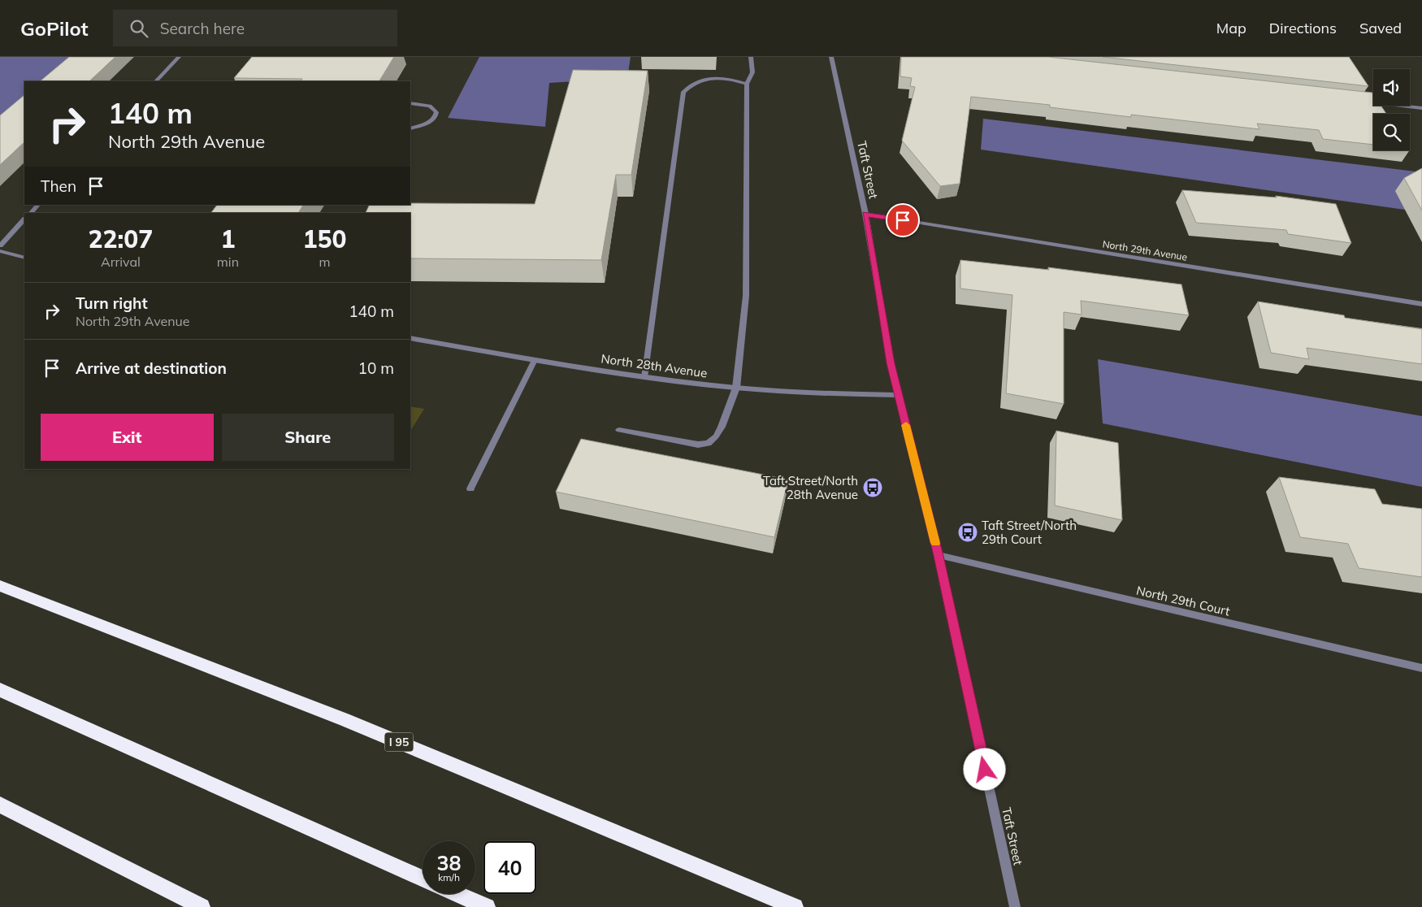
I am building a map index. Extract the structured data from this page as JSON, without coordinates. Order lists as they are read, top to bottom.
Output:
{
  "streets": {
    "highway": ["I 95"],
    "street": [
      "Taft Street",
      "North 29th Avenue",
      "North 28th Avenue",
      "North 29th Court"
    ]
  },
  "crossings": [
    ["Taft Street", "North 29th Avenue"],
    ["Taft Street", "North 28th Avenue"],
    ["Taft Street", "North 29th Court"]
  ],
  "places": {
    "bus stop": ["Taft Street/North 28th Avenue", "Taft Street/North 29th Court"]
  },
  "page": {
    "header": "GoPilot",
    "search": "Search here",
    "nav": ["Map", "Directions", "Saved"],
    "turn": ["140 m", "North 29th Avenue"],
    "then": "Then",
    "eta": [
      "22:07",
      "Arrival",
      "1",
      "min",
      "150",
      "m"
    ],
    "list": [
      {
        "name": "Turn right",
        "note": "North 29th Avenue",
        "value": "140 m"
      },
      {
        "name": "Arrive at destination",
        "value": "10 m"
      }
    ],
    "buttons": ["Exit", "Share"],
    "speed": "38 km/h",
    "limit": "40"
  }
}
